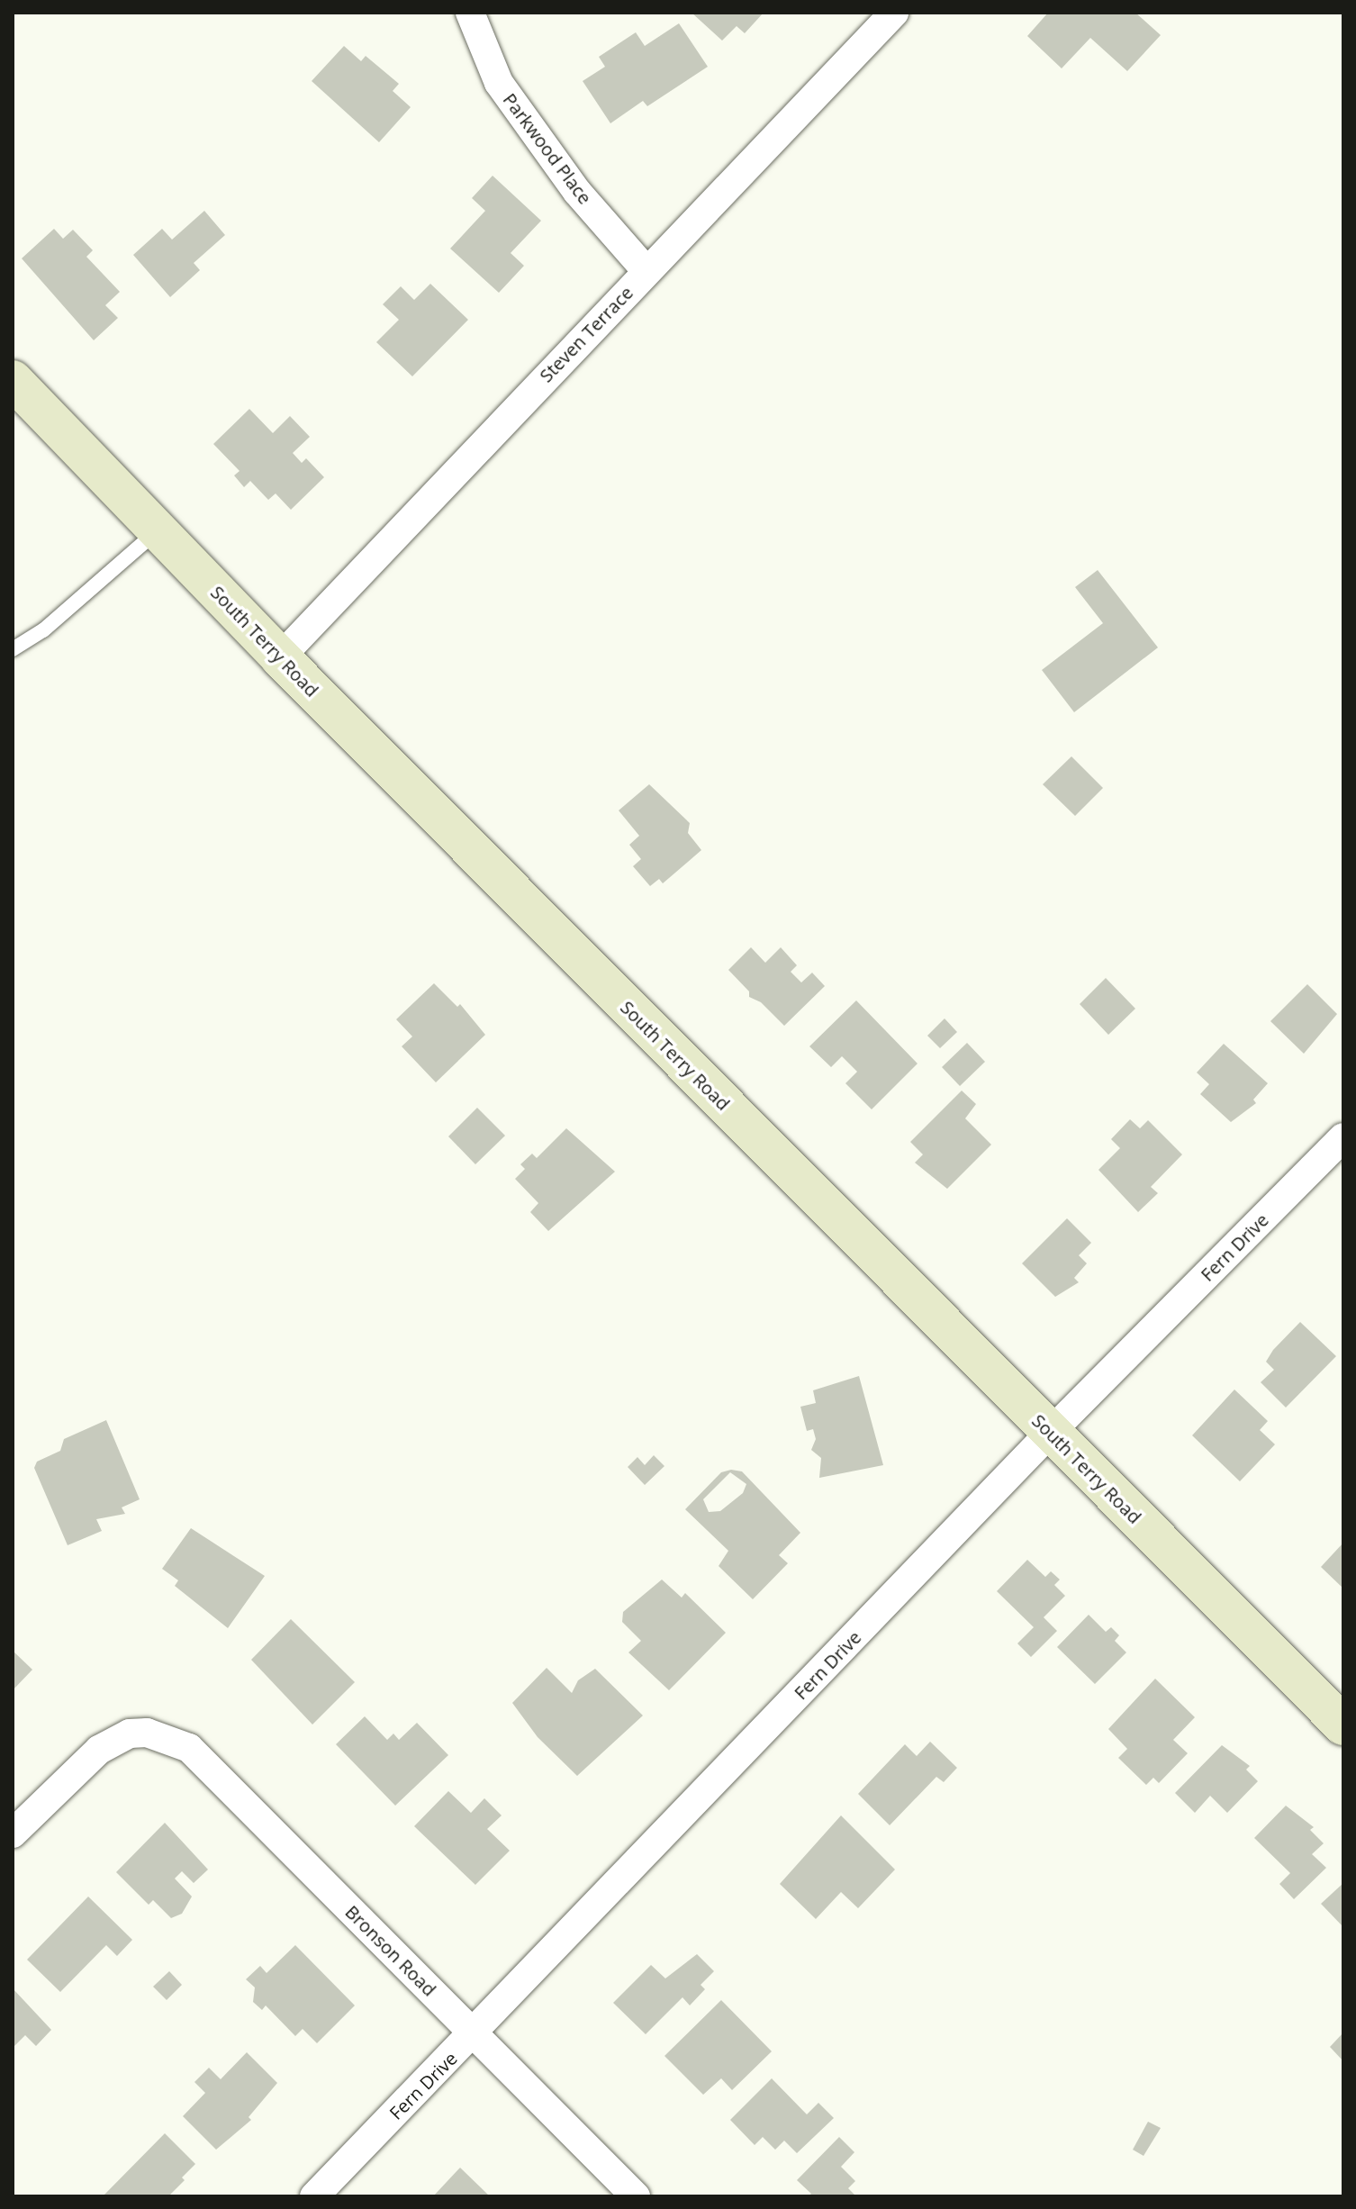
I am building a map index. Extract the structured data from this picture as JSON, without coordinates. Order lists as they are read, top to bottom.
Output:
{
  "streets": {
    "street": [
      "Parkwood Place",
      "Steven Terrace",
      "South Terry Road",
      "Fern Drive",
      "Bronson Road"
    ]
  },
  "crossings": [
    ["Parkwood Place", "Steven Terrace"],
    ["Steven Terrace", "South Terry Road"],
    ["South Terry Road", "Fern Drive"],
    ["Fern Drive", "Bronson Road"]
  ]
}
